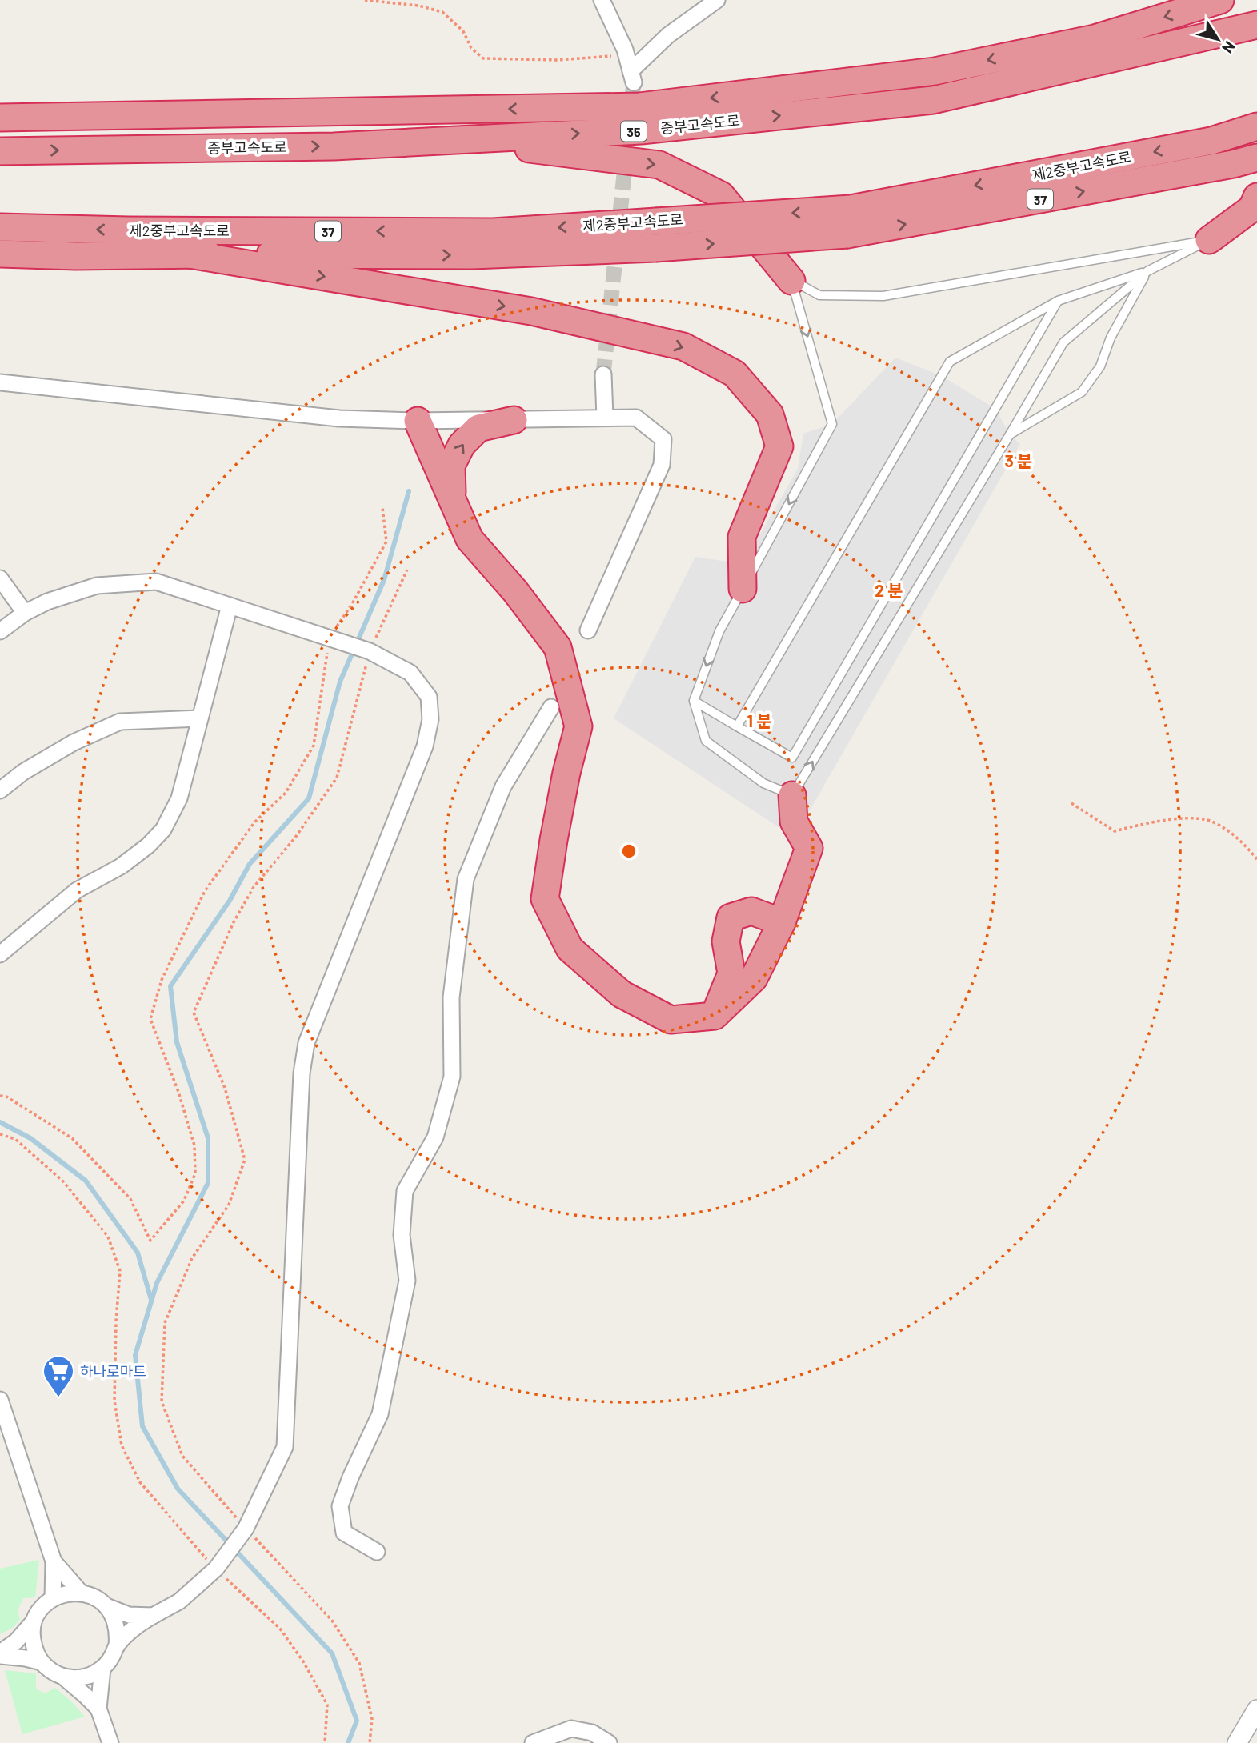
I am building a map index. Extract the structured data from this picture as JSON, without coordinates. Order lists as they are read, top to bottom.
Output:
{
  "streets": {
    "highway": [
      "중부고속도로",
      "35",
      "제2중부고속도로",
      "37"
    ]
  },
  "places": {
    "supermarket": ["하나로마트"]
  },
  "north": "bottom right",
  "rings": ["3 분", "2 분", "1 분"]
}
